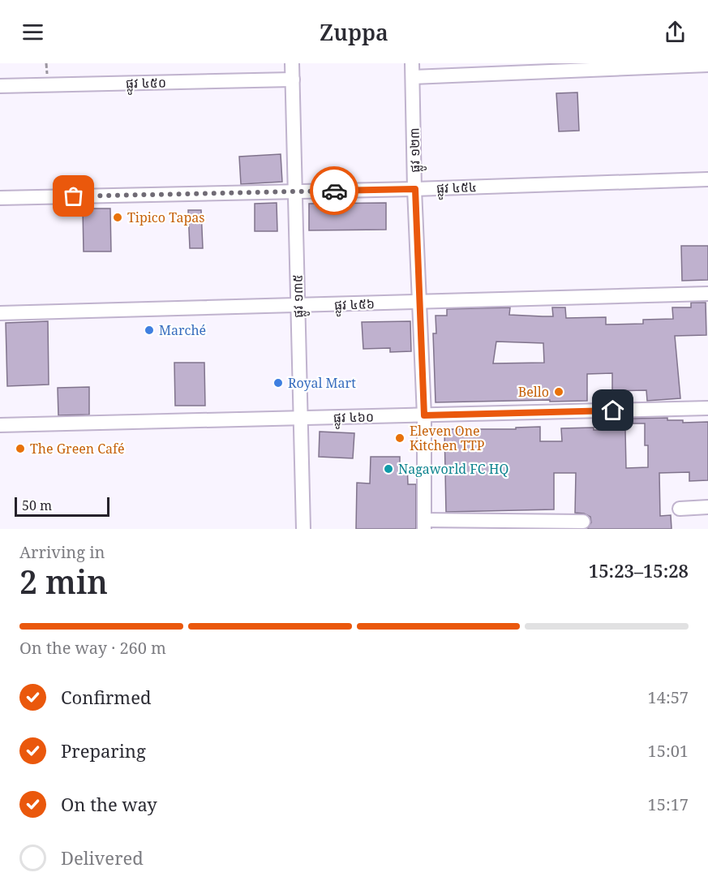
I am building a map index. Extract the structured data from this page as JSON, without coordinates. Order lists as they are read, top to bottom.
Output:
{
  "streets": {
    "street": [
      "ផ្លូវ ៤៥០",
      "ផ្លូវ ១២៣",
      "ផ្លូវ ៤៥៤",
      "ផ្លូវ ១៣៥",
      "ផ្លូវ ៤៥៦",
      "ផ្លូវ ៤៦០"
    ]
  },
  "crossings": [
    ["ផ្លូវ ៤៥០", "ផ្លូវ ១៣៥"],
    ["ផ្លូវ ១២៣", "ផ្លូវ ៤៥៤"],
    ["ផ្លូវ ១២៣", "ផ្លូវ ៤៥៦"],
    ["ផ្លូវ ១២៣", "ផ្លូវ ៤៦០"],
    ["ផ្លូវ ៤៥៤", "ផ្លូវ ១៣៥"],
    ["ផ្លូវ ១៣៥", "ផ្លូវ ៤៥៦"],
    ["ផ្លូវ ១៣៥", "ផ្លូវ ៤៦០"]
  ],
  "places": [
    "Tipico Tapas",
    "Marché",
    "Royal Mart",
    "Bello",
    "Eleven One Kitchen TTP",
    "The Green Café",
    "Nagaworld FC HQ"
  ],
  "scale_bar": "50 m",
  "page": {
    "header": "Zuppa",
    "scale": "50 m",
    "heading": ["2 min", "Arriving in", "15:23–15:28"],
    "bar": "On the way · 260 m",
    "list": [
      ["Confirmed", "14:57"],
      ["Preparing", "15:01"],
      ["On the way", "15:17"],
      "Delivered"
    ]
  }
}
